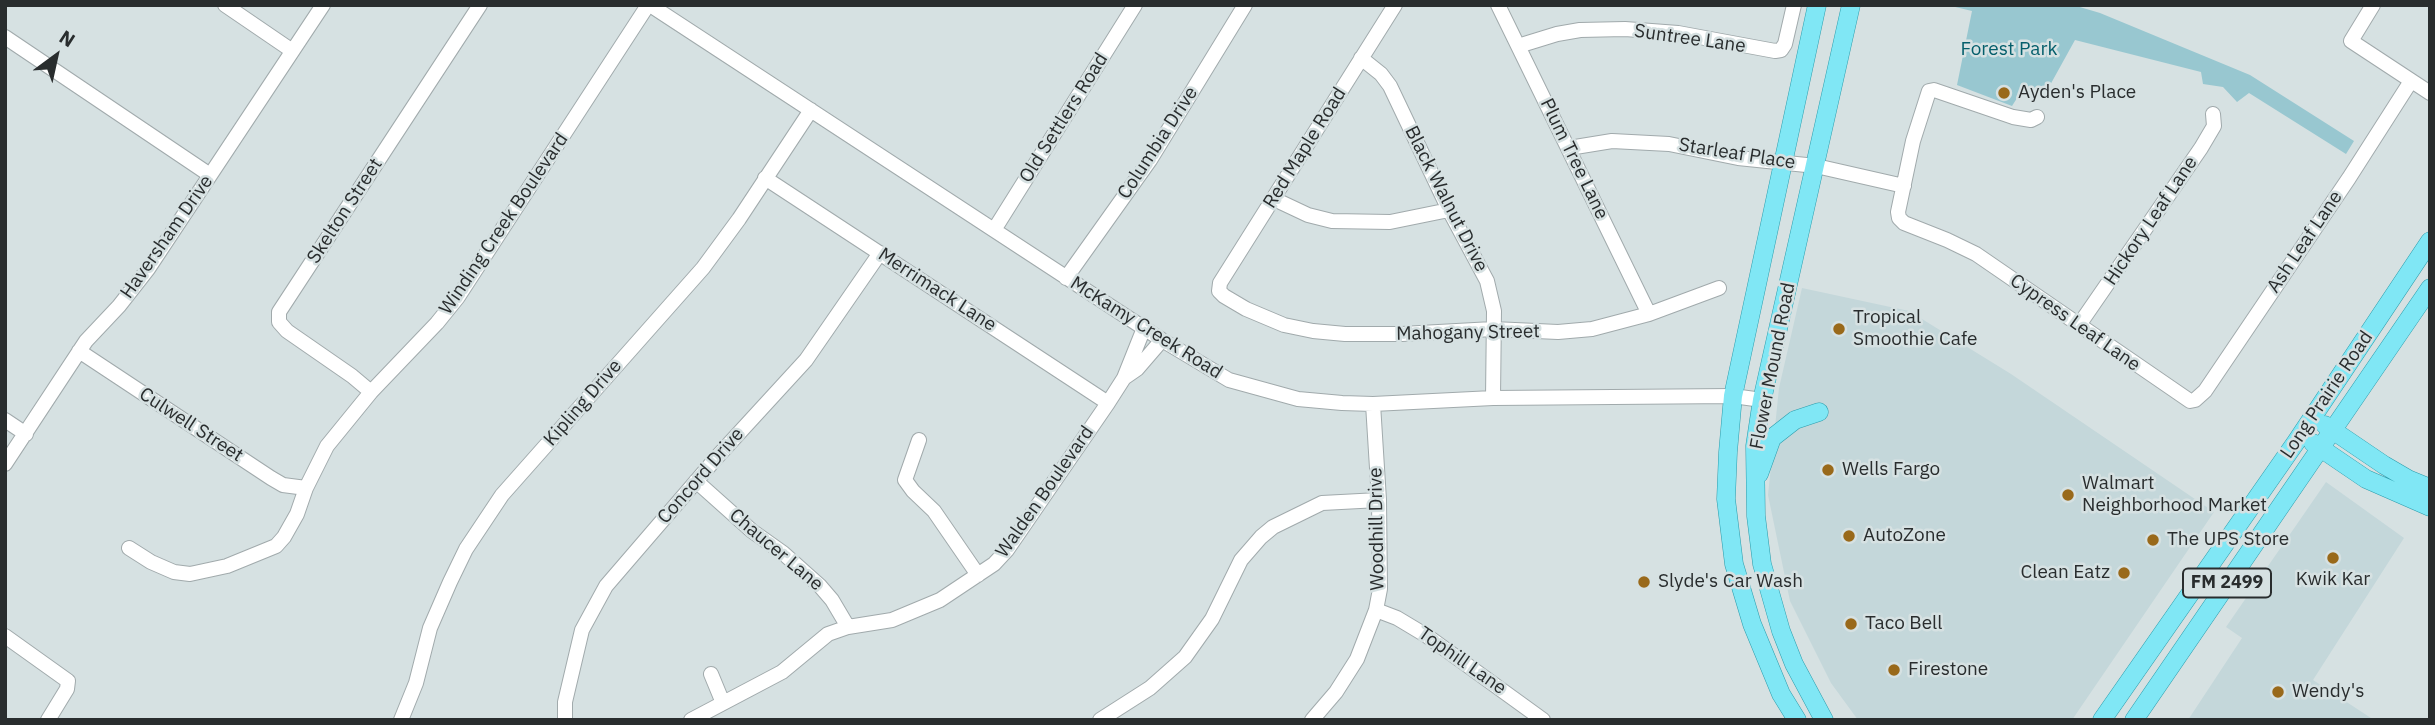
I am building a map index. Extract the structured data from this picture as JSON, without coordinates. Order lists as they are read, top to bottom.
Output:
{
  "streets": {
    "main road": ["Flower Mound Road", "Long Prairie Road", "FM 2499"],
    "street": [
      "Suntree Lane",
      "Old Settlers Road",
      "Columbia Drive",
      "Red Maple Road",
      "Starleaf Place",
      "Plum Tree Lane",
      "Black Walnut Drive",
      "Skelton Street",
      "Hickory Leaf Lane",
      "Winding Creek Boulevard",
      "Haversham Drive",
      "Ash Leaf Lane",
      "Merrimack Lane",
      "Cypress Leaf Lane",
      "McKamy Creek Road",
      "Mahogany Street",
      "Kipling Drive",
      "Culwell Street",
      "Concord Drive",
      "Walden Boulevard",
      "Woodhill Drive",
      "Chaucer Lane",
      "Tophill Lane"
    ]
  },
  "crossings": [
    ["Suntree Lane", "Plum Tree Lane"],
    ["Old Settlers Road", "McKamy Creek Road"],
    ["Columbia Drive", "McKamy Creek Road"],
    ["Red Maple Road", "Black Walnut Drive"],
    ["Red Maple Road", "Mahogany Street"],
    ["Starleaf Place", "Plum Tree Lane"],
    ["Starleaf Place", "Cypress Leaf Lane"],
    ["Starleaf Place", "Flower Mound Road"],
    ["Plum Tree Lane", "Mahogany Street"],
    ["Black Walnut Drive", "McKamy Creek Road"],
    ["Black Walnut Drive", "Mahogany Street"],
    ["Skelton Street", "Winding Creek Boulevard"],
    ["Hickory Leaf Lane", "Cypress Leaf Lane"],
    ["Winding Creek Boulevard", "McKamy Creek Road"],
    ["Winding Creek Boulevard", "Culwell Street"],
    ["Haversham Drive", "Culwell Street"],
    ["Ash Leaf Lane", "Cypress Leaf Lane"],
    ["Merrimack Lane", "Kipling Drive"],
    ["Merrimack Lane", "Concord Drive"],
    ["Merrimack Lane", "Walden Boulevard"],
    ["McKamy Creek Road", "Flower Mound Road"],
    ["McKamy Creek Road", "Kipling Drive"],
    ["McKamy Creek Road", "Walden Boulevard"],
    ["McKamy Creek Road", "Woodhill Drive"],
    ["Concord Drive", "Chaucer Lane"],
    ["Walden Boulevard", "Chaucer Lane"],
    ["Woodhill Drive", "Tophill Lane"]
  ],
  "parks": ["Forest Park"],
  "places": [
    "Ayden's Place",
    "Tropical Smoothie Cafe",
    "Wells Fargo",
    "Walmart Neighborhood Market",
    "AutoZone",
    "The UPS Store",
    "Kwik Kar",
    "Clean Eatz",
    "Slyde's Car Wash",
    "Taco Bell",
    "Firestone",
    "Wendy's"
  ],
  "north": "top right"
}
